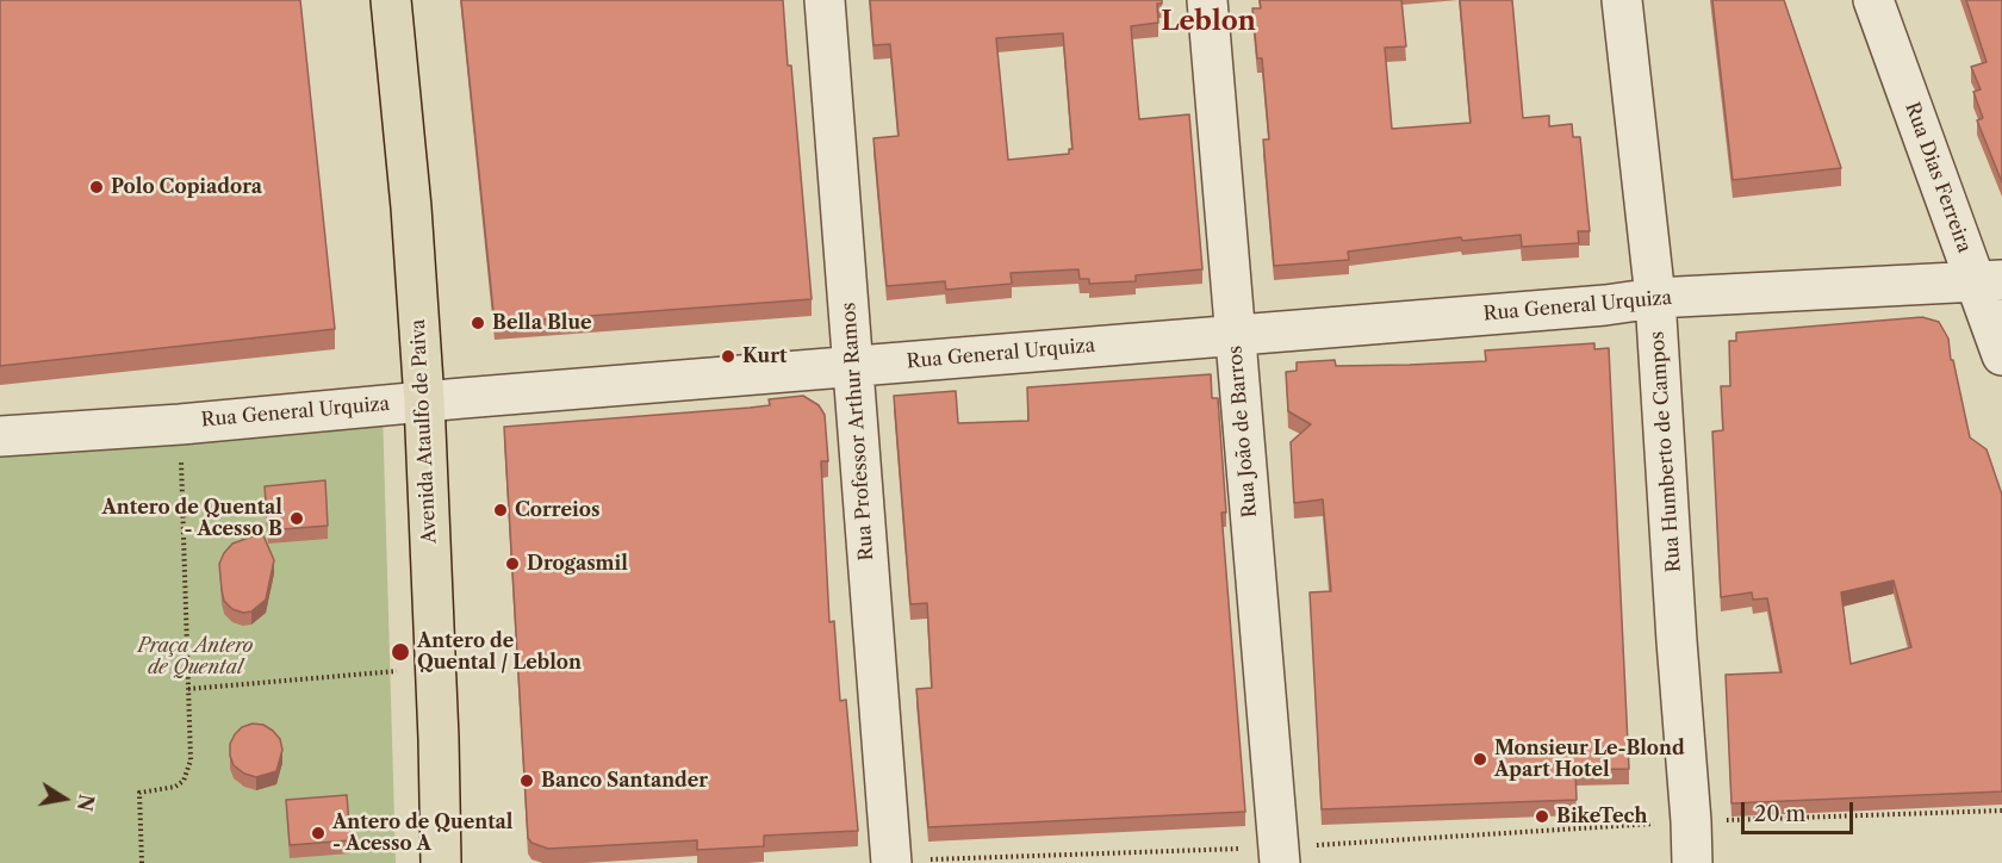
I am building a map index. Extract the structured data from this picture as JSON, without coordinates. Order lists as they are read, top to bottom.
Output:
{
  "streets": {
    "main road": ["Avenida Ataulfo de Paiva"],
    "street": [
      "Rua Dias Ferreira",
      "Rua General Urquiza",
      "Rua Professor Arthur Ramos",
      "Rua João de Barros",
      "Rua Humberto de Campos"
    ]
  },
  "crossings": [
    ["Rua Dias Ferreira", "Rua General Urquiza"],
    ["Rua General Urquiza", "Avenida Ataulfo de Paiva"],
    ["Rua General Urquiza", "Rua Professor Arthur Ramos"],
    ["Rua General Urquiza", "Rua João de Barros"],
    ["Rua General Urquiza", "Rua Humberto de Campos"]
  ],
  "districts": ["Leblon"],
  "parks": ["Praça Antero de Quental"],
  "places": [
    "Polo Copiadora",
    "Bella Blue",
    "Kurt",
    "Correios",
    "Antero de Quental - Acesso B",
    "Drogasmil",
    "Antero de Quental / Leblon",
    "Monsieur Le-Blond Apart Hotel",
    "Banco Santander",
    "BikeTech",
    "Antero de Quental - Acesso A"
  ],
  "scale_bar": "20 m",
  "north": "right"
}
